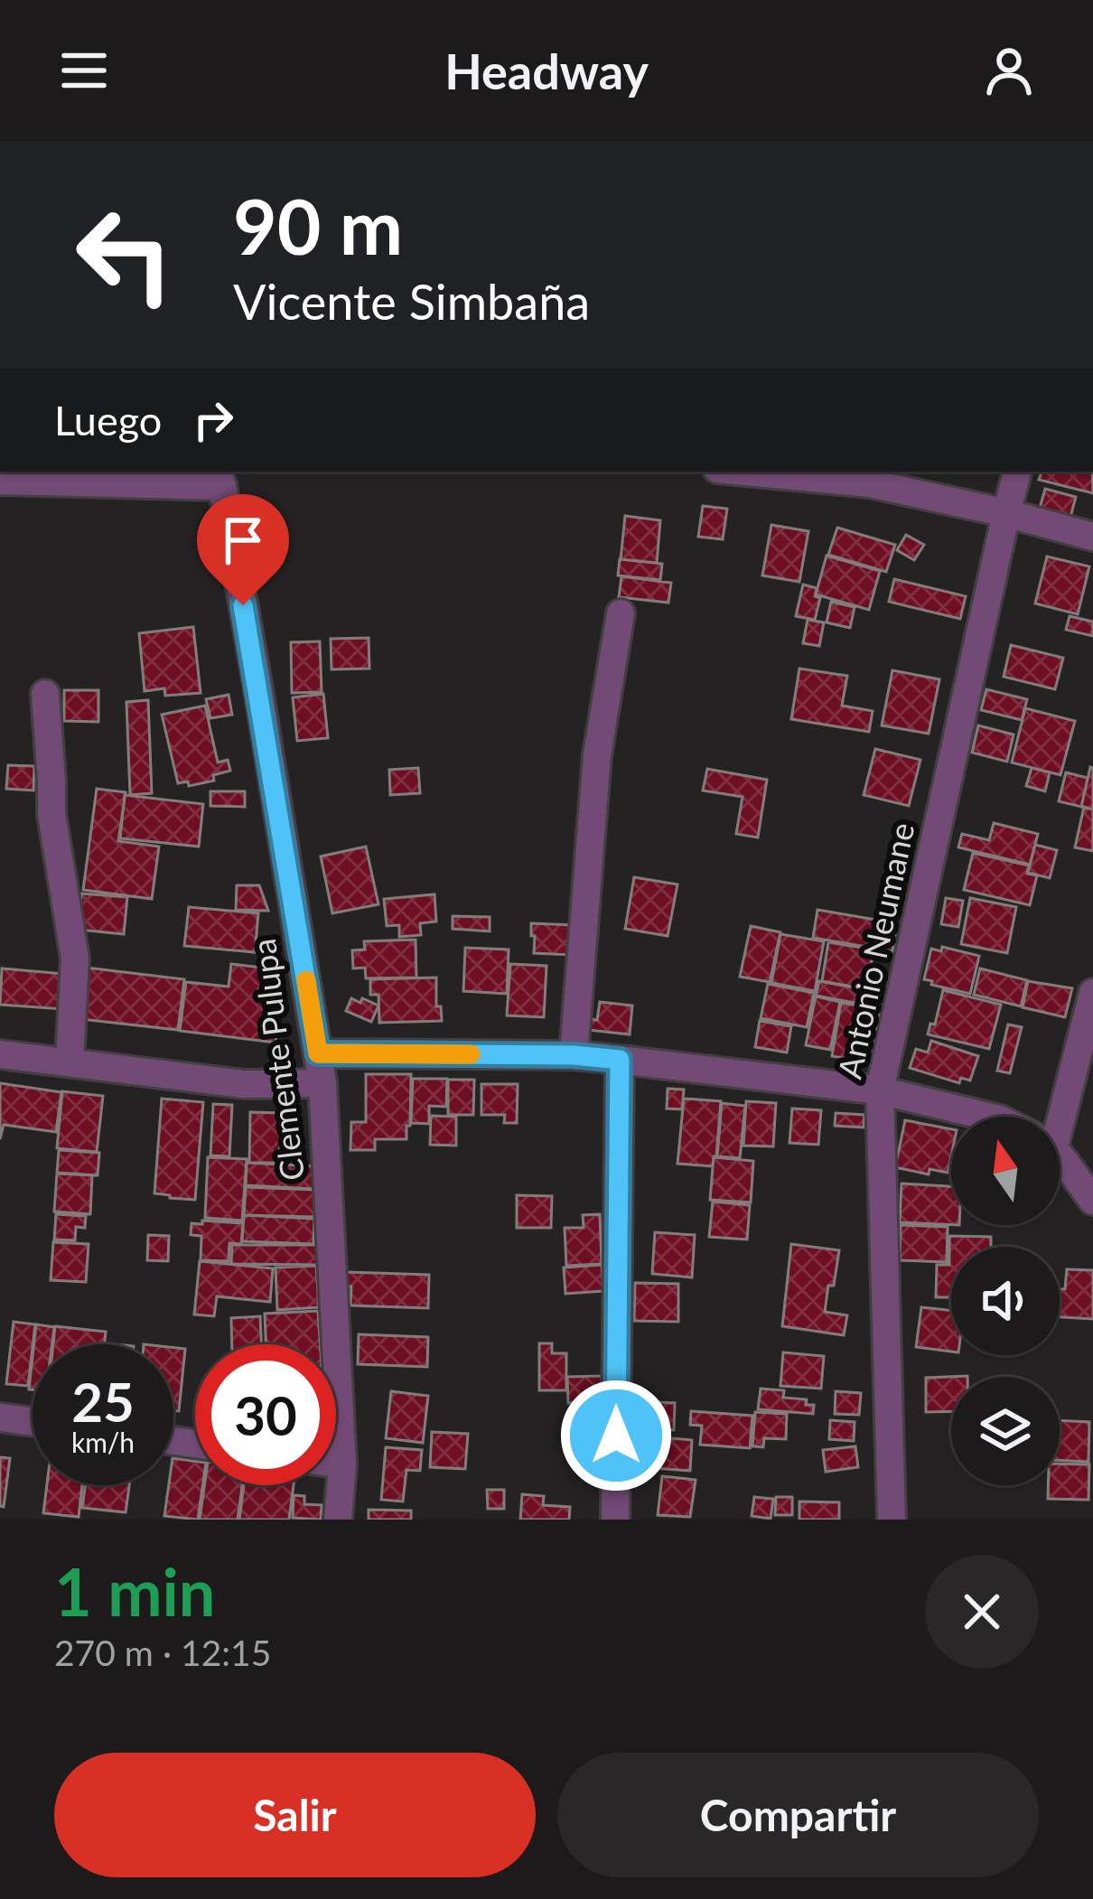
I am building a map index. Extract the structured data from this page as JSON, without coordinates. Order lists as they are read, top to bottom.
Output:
{
  "streets": {
    "street": ["Antonio Neumane", "Clemente Pulupa"]
  },
  "north": "top",
  "page": {
    "header": "Headway",
    "turn": ["90 m", "Vicente Simbaña"],
    "then": "Luego",
    "speed": "25 km/h",
    "limit": "30",
    "heading": ["1 min", "270 m · 12:15"],
    "buttons": ["Salir", "Compartir"]
  }
}
